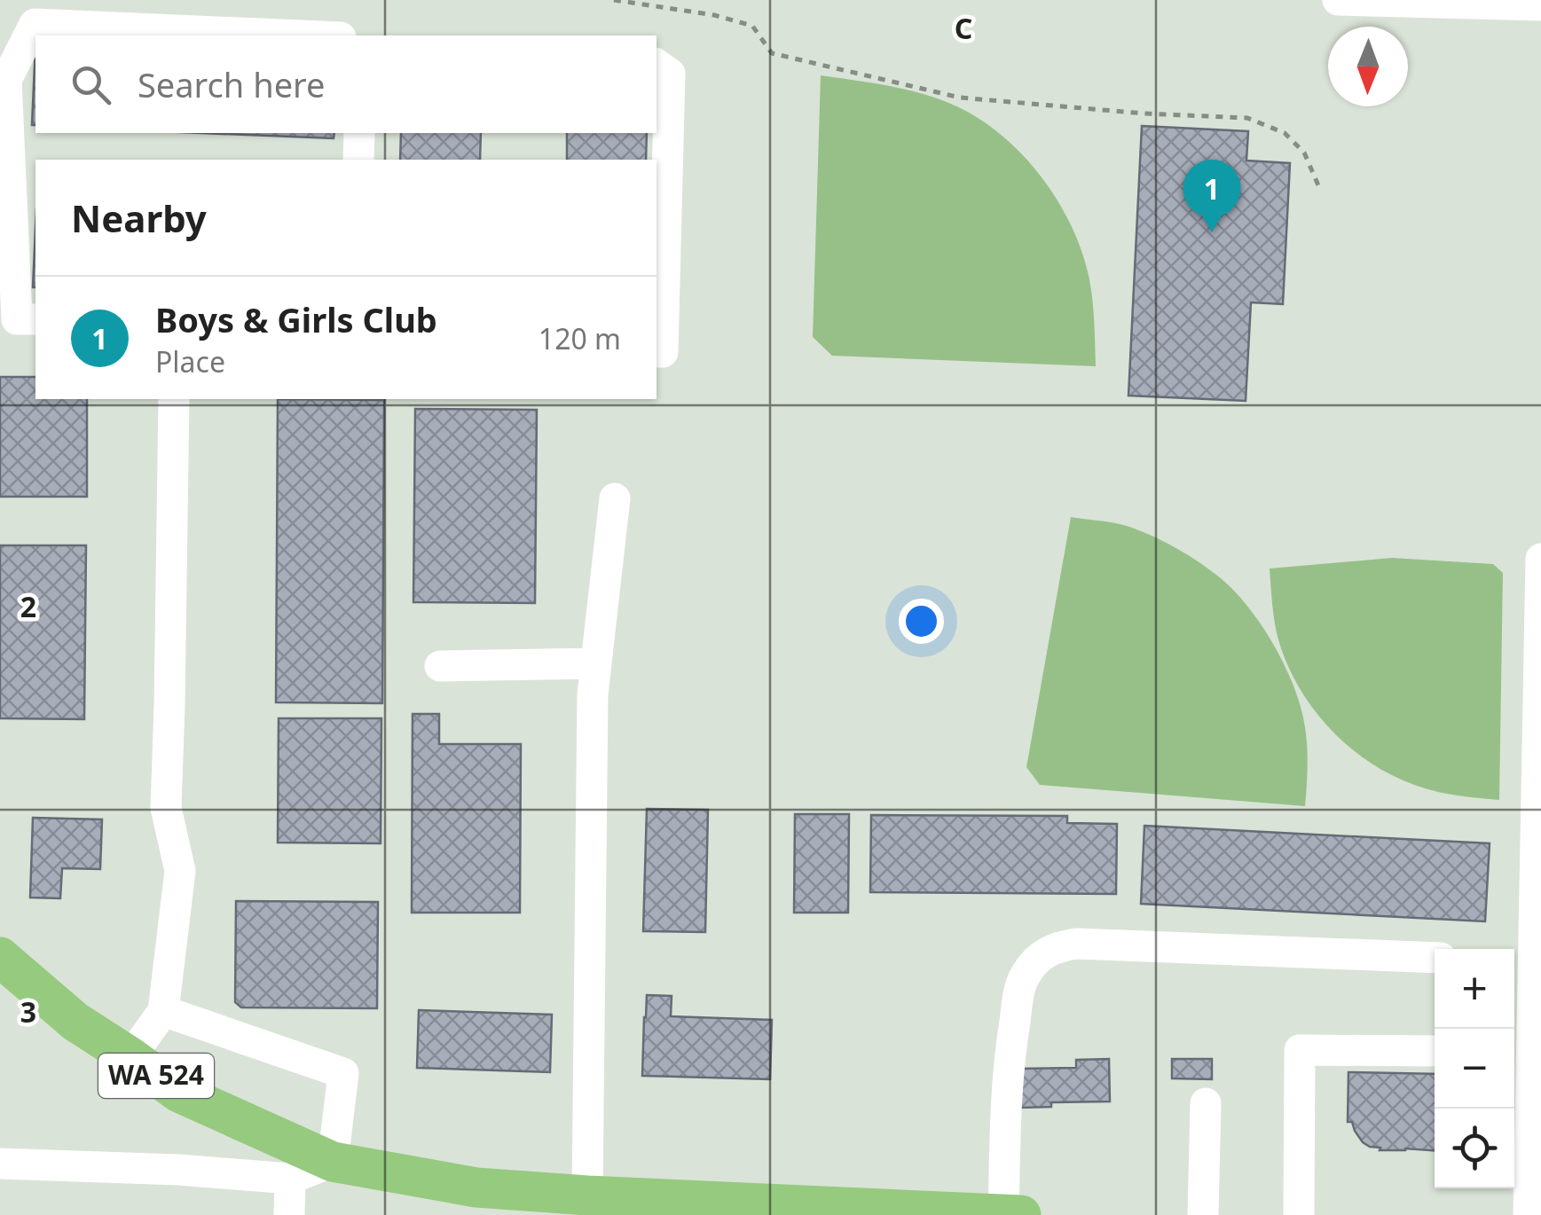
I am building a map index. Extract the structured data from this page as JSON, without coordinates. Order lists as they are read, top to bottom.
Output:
{
  "streets": {
    "main road": ["WA 524"]
  },
  "north": "bottom",
  "page": {
    "search": "Search here",
    "pins": "1",
    "heading": "Nearby",
    "list": [
      {
        "mark": "1",
        "name": "Boys & Girls Club",
        "note": "Place",
        "value": "120 m"
      }
    ],
    "map_buttons": ["+", "−"]
  },
  "grid": {
    "columns": ["C"],
    "rows": ["2", "3"]
  }
}
